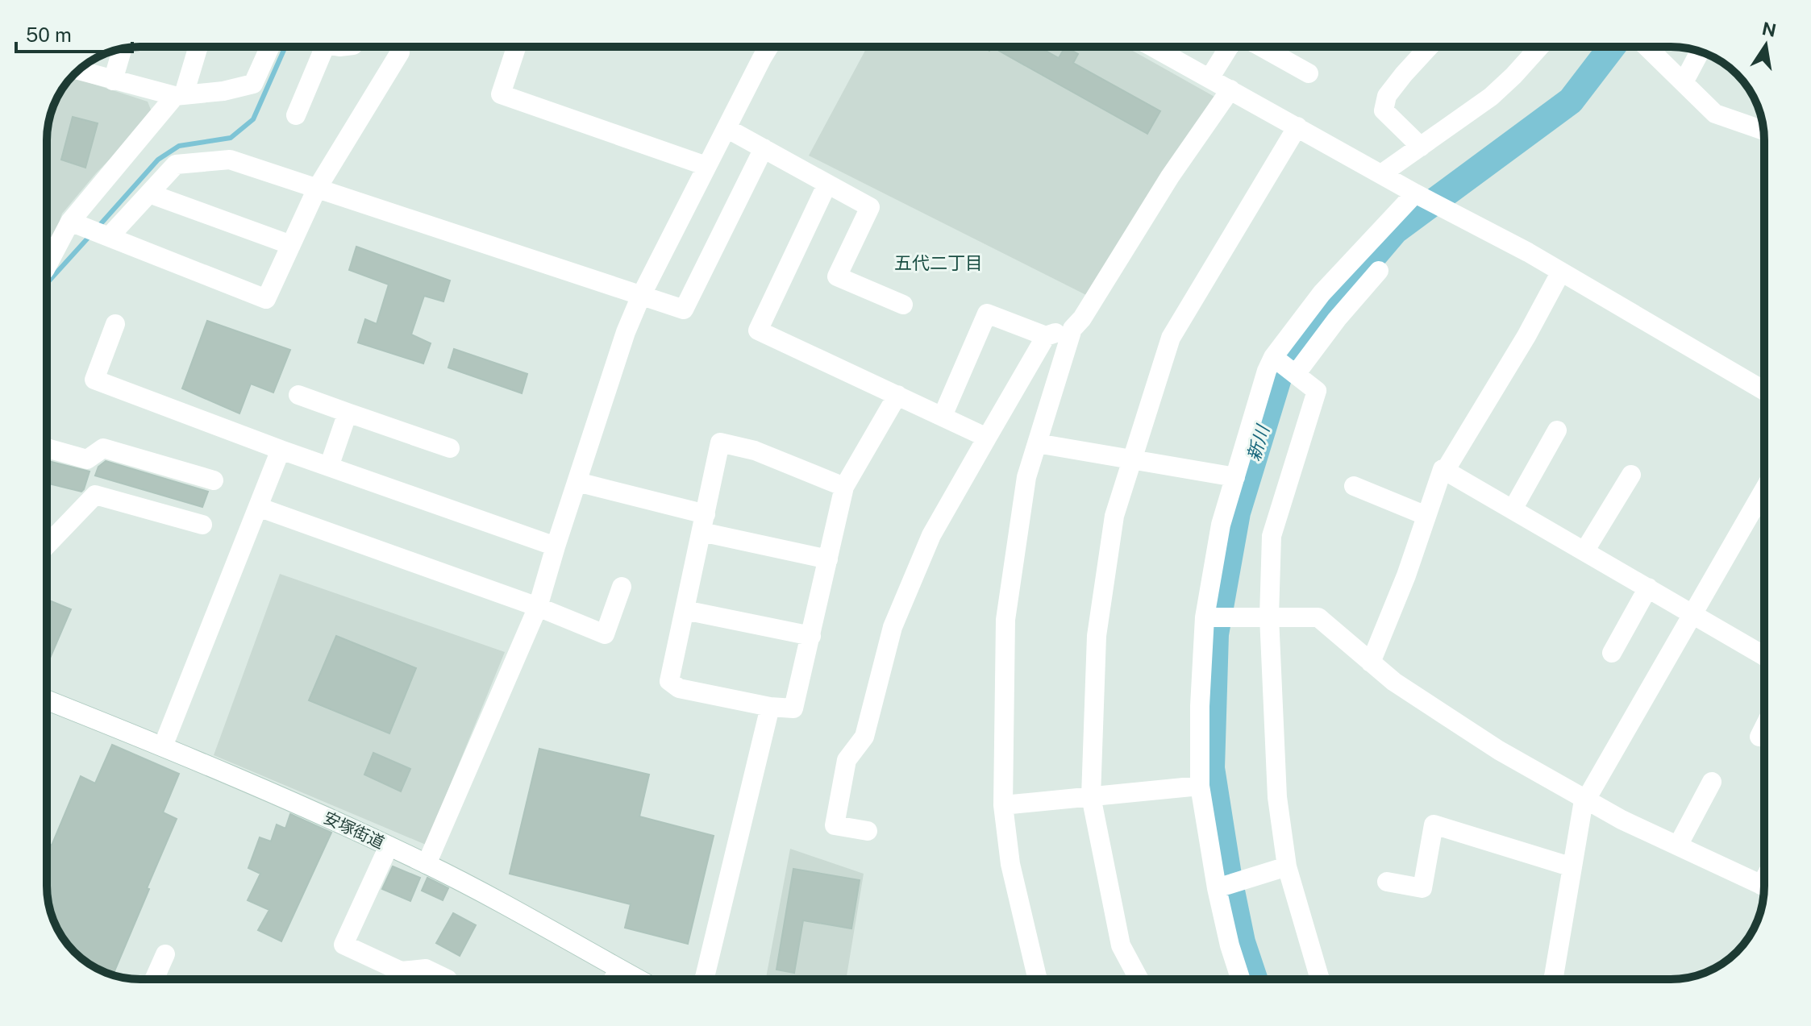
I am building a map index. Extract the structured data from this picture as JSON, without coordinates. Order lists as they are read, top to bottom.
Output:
{
  "streets": {
    "street": ["安塚街道"]
  },
  "districts": ["五代二丁目"],
  "water": ["新川"],
  "scale_bar": "50 m",
  "north": "top"
}
